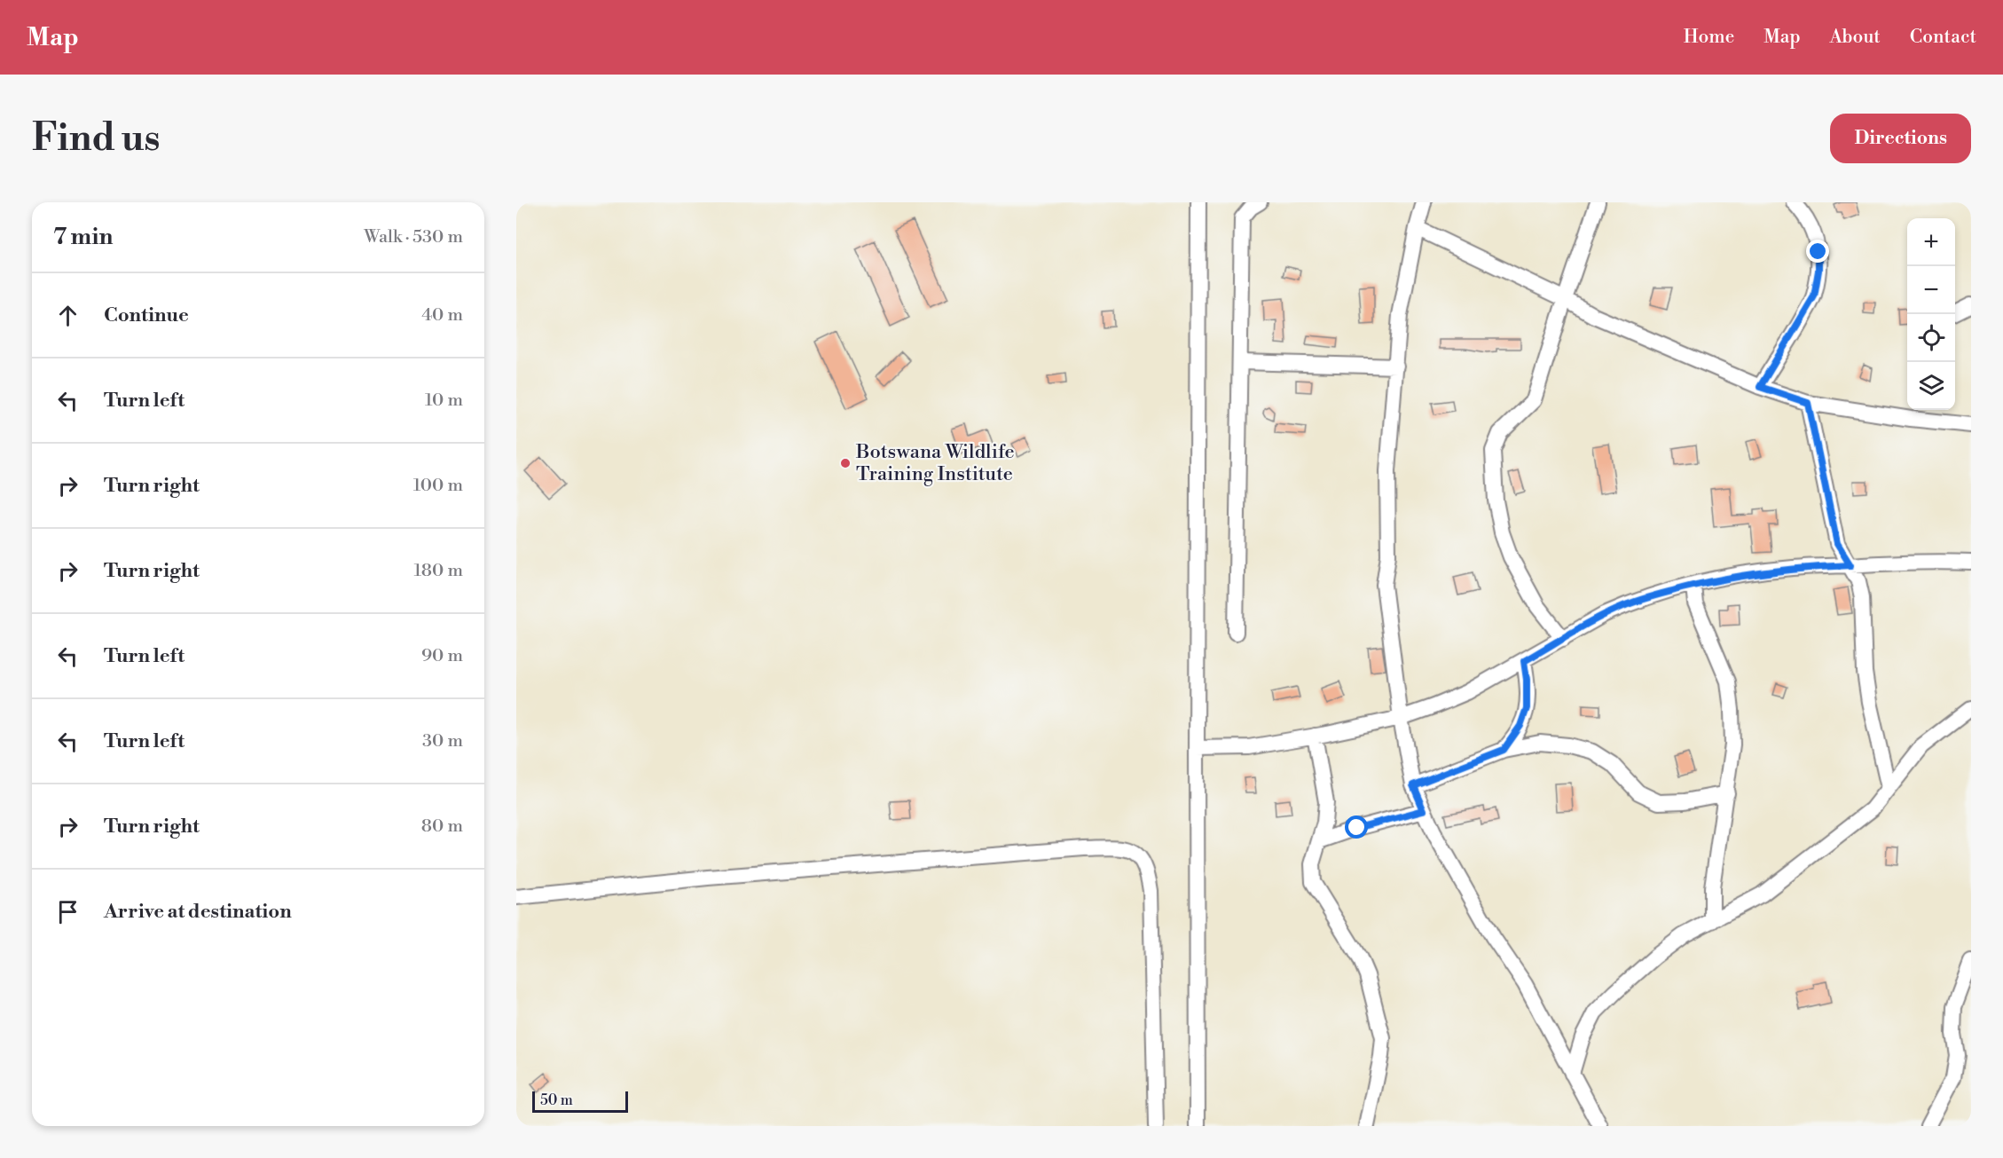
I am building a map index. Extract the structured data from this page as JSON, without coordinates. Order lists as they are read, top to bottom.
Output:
{
  "places": ["Botswana Wildlife Training Institute"],
  "scale_bar": "50 m",
  "page": {
    "header": "Map",
    "nav": [
      "Home",
      "Map",
      "About",
      "Contact"
    ],
    "buttons": "Directions",
    "title": "Find us",
    "heading": ["7 min", "Walk · 530 m"],
    "map_buttons": ["+", "−"],
    "list": [
      ["Continue", "40 m"],
      ["Turn left", "10 m"],
      ["Turn right", "100 m"],
      ["Turn right", "180 m"],
      ["Turn left", "90 m"],
      ["Turn left", "30 m"],
      ["Turn right", "80 m"],
      "Arrive at destination"
    ],
    "scale": "50 m"
  }
}
